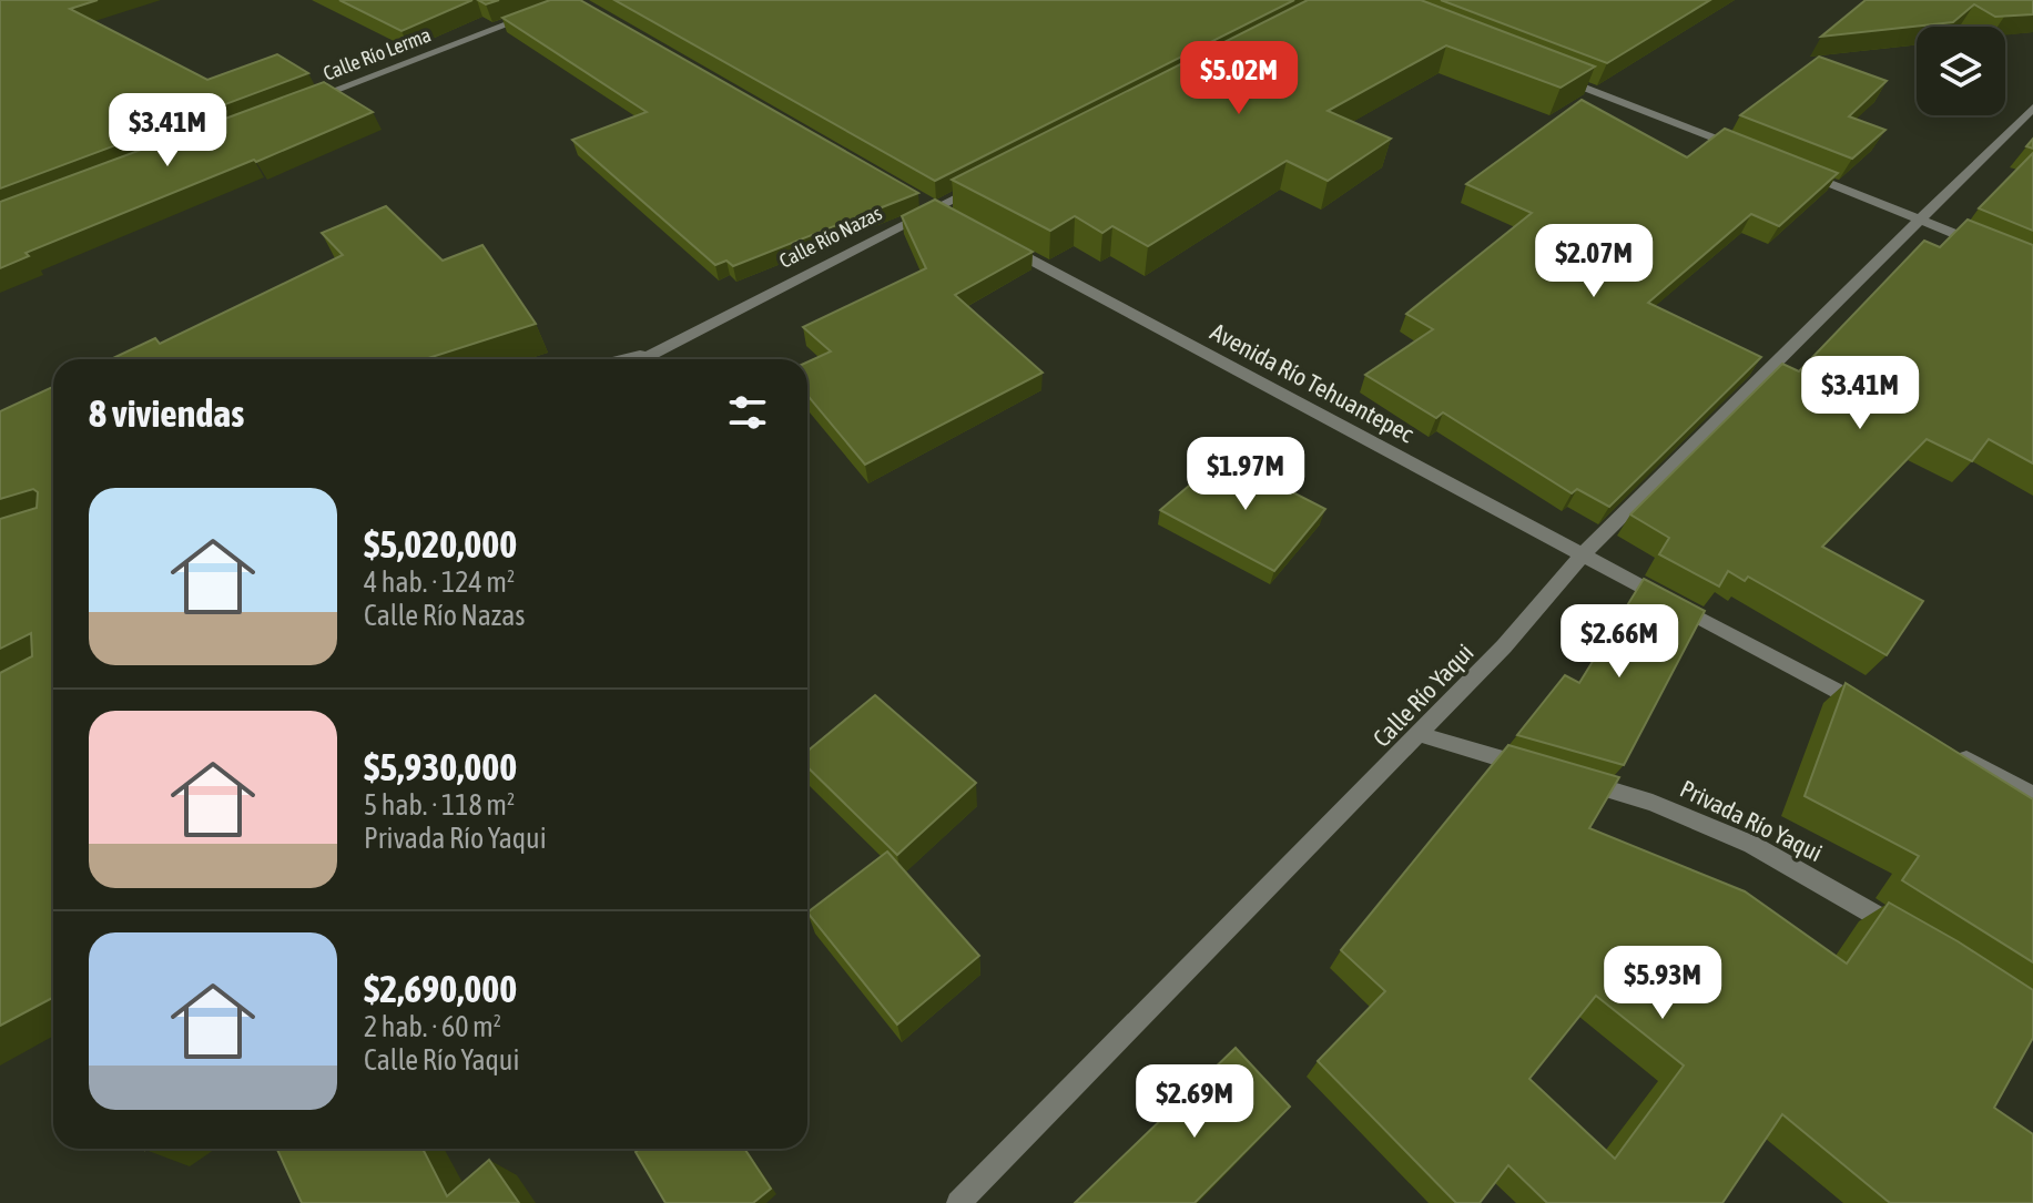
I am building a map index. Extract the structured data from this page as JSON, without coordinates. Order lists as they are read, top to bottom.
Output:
{
  "streets": {
    "street": [
      "Calle Río Lerma",
      "Calle Río Nazas",
      "Avenida Río Tehuantepec",
      "Calle Río Yaqui",
      "Privada Río Yaqui"
    ]
  },
  "crossings": [
    ["Avenida Río Tehuantepec", "Calle Río Yaqui"]
  ],
  "page": {
    "price": [
      "$5.02M",
      "$3.41M",
      "$2.07M",
      "$3.41M",
      "$1.97M",
      "$2.66M",
      "$5.93M",
      "$2.69M"
    ],
    "heading": "8 viviendas",
    "list": [
      {
        "name": "$5,020,000",
        "note": "4 hab. · 124 m² · Calle Río Nazas"
      },
      {
        "name": "$5,930,000",
        "note": "5 hab. · 118 m² · Privada Río Yaqui"
      },
      {
        "name": "$2,690,000",
        "note": "2 hab. · 60 m² · Calle Río Yaqui"
      }
    ]
  }
}
